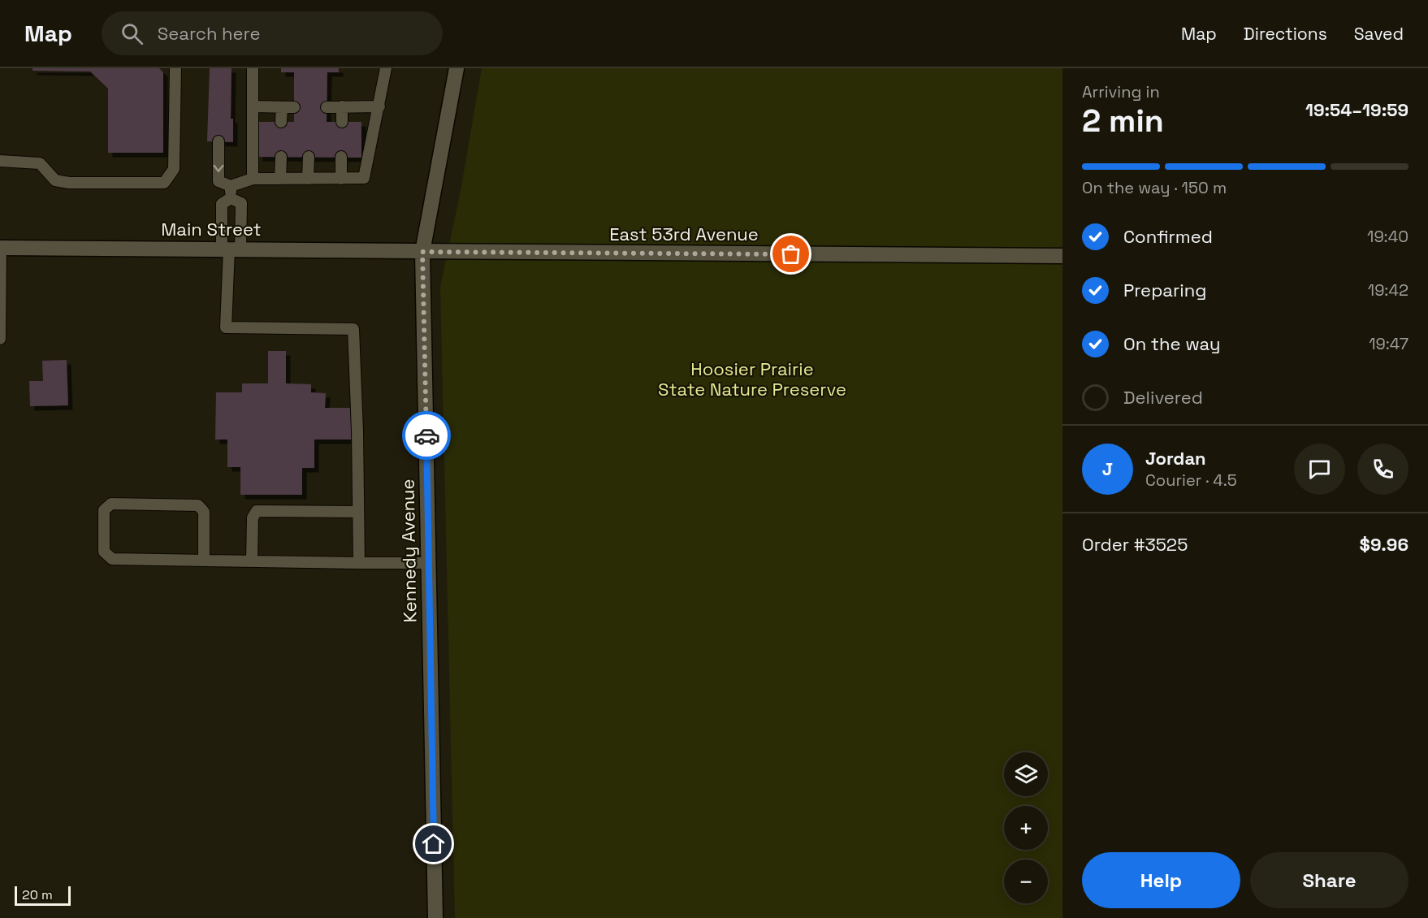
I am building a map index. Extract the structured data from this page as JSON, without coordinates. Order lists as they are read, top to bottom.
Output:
{
  "streets": {
    "street": ["Main Street", "East 53rd Avenue", "Kennedy Avenue"]
  },
  "crossings": [
    ["Main Street", "East 53rd Avenue"],
    ["Main Street", "Kennedy Avenue"],
    ["East 53rd Avenue", "Kennedy Avenue"]
  ],
  "parks": ["Hoosier Prairie State Nature Preserve"],
  "scale_bar": "20 m",
  "page": {
    "header": "Map",
    "search": "Search here",
    "nav": ["Map", "Directions", "Saved"],
    "heading": ["2 min", "Arriving in", "19:54–19:59"],
    "panel": [
      "Jordan",
      "Courier · 4.5",
      "Order #3525",
      "$9.96"
    ],
    "bar": "On the way · 150 m",
    "list": [
      ["Confirmed", "19:40"],
      ["Preparing", "19:42"],
      ["On the way", "19:47"],
      "Delivered"
    ],
    "round": "J",
    "map_buttons": ["+", "−"],
    "buttons": ["Help", "Share"],
    "scale": "20 m"
  }
}
